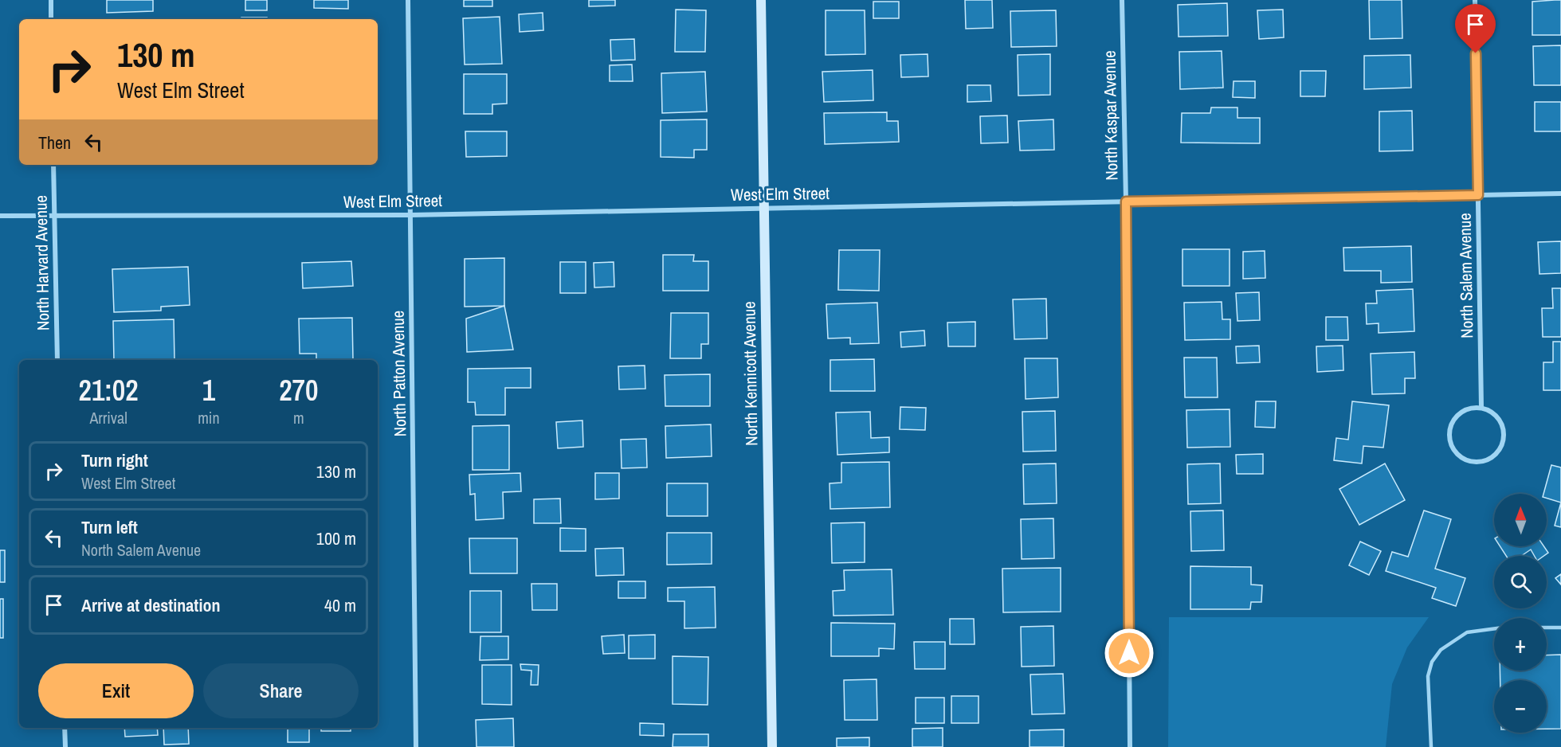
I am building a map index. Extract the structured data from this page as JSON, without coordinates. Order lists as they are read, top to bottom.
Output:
{
  "streets": {
    "street": [
      "North Kaspar Avenue",
      "West Elm Street",
      "North Harvard Avenue",
      "North Salem Avenue",
      "North Patton Avenue",
      "North Kennicott Avenue"
    ]
  },
  "crossings": [
    ["North Kaspar Avenue", "West Elm Street"],
    ["West Elm Street", "North Harvard Avenue"],
    ["West Elm Street", "North Salem Avenue"],
    ["West Elm Street", "North Patton Avenue"],
    ["West Elm Street", "North Kennicott Avenue"]
  ],
  "north": "top",
  "page": {
    "turn": ["130 m", "West Elm Street"],
    "then": "Then",
    "eta": [
      "21:02",
      "Arrival",
      "1",
      "min",
      "270",
      "m"
    ],
    "list": [
      {
        "name": "Turn right",
        "note": "West Elm Street",
        "value": "130 m"
      },
      {
        "name": "Turn left",
        "note": "North Salem Avenue",
        "value": "100 m"
      },
      {
        "name": "Arrive at destination",
        "value": "40 m"
      }
    ],
    "map_buttons": ["+", "−"],
    "buttons": ["Exit", "Share"]
  }
}
